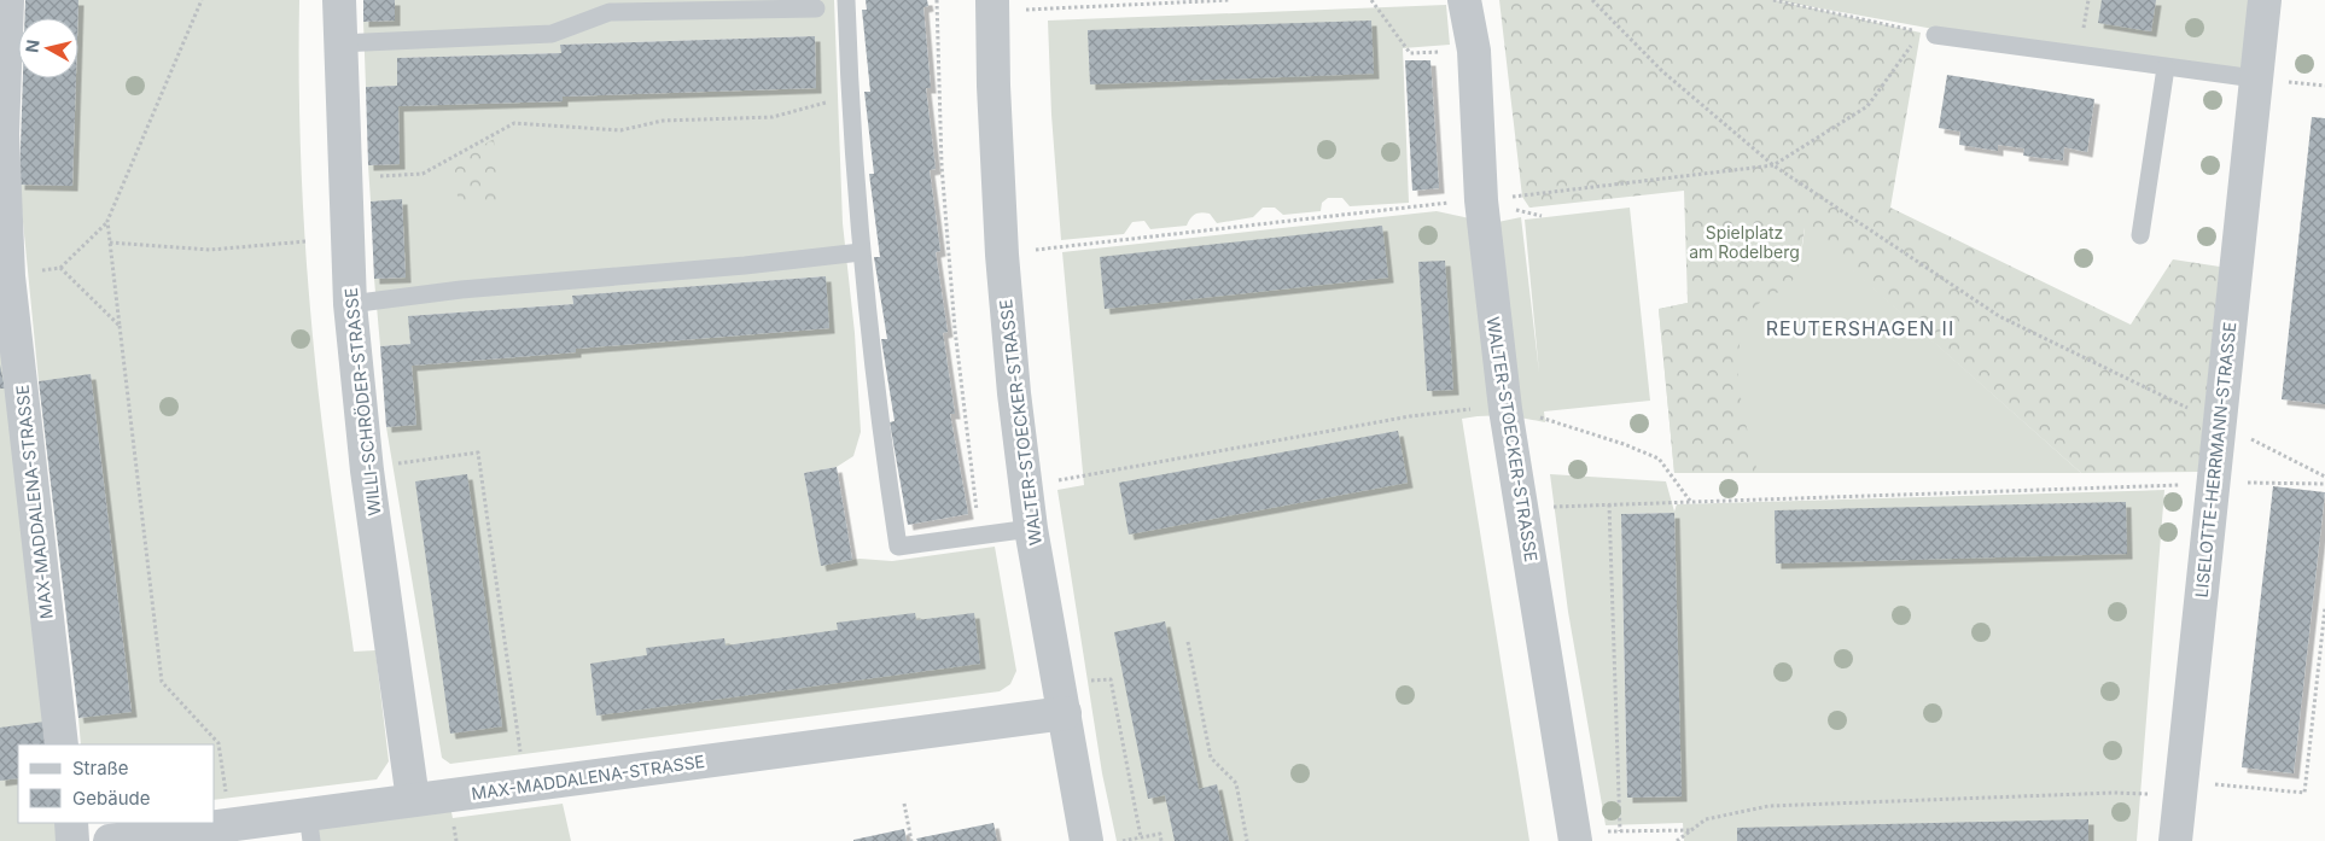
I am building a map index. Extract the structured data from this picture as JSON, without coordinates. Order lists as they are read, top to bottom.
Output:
{
  "streets": {
    "street": [
      "WILLI-SCHRÖDER-STRASSE",
      "WALTER-STOECKER-STRASSE",
      "LISELOTTE-HERRMANN-STRASSE",
      "MAX-MADDALENA-STRASSE"
    ]
  },
  "crossings": [
    ["WILLI-SCHRÖDER-STRASSE", "MAX-MADDALENA-STRASSE"],
    ["WALTER-STOECKER-STRASSE", "MAX-MADDALENA-STRASSE"]
  ],
  "districts": ["REUTERSHAGEN II"],
  "parks": ["Spielplatz am Rodelberg"],
  "legend": ["Straße", "Gebäude"],
  "north": "left"
}
